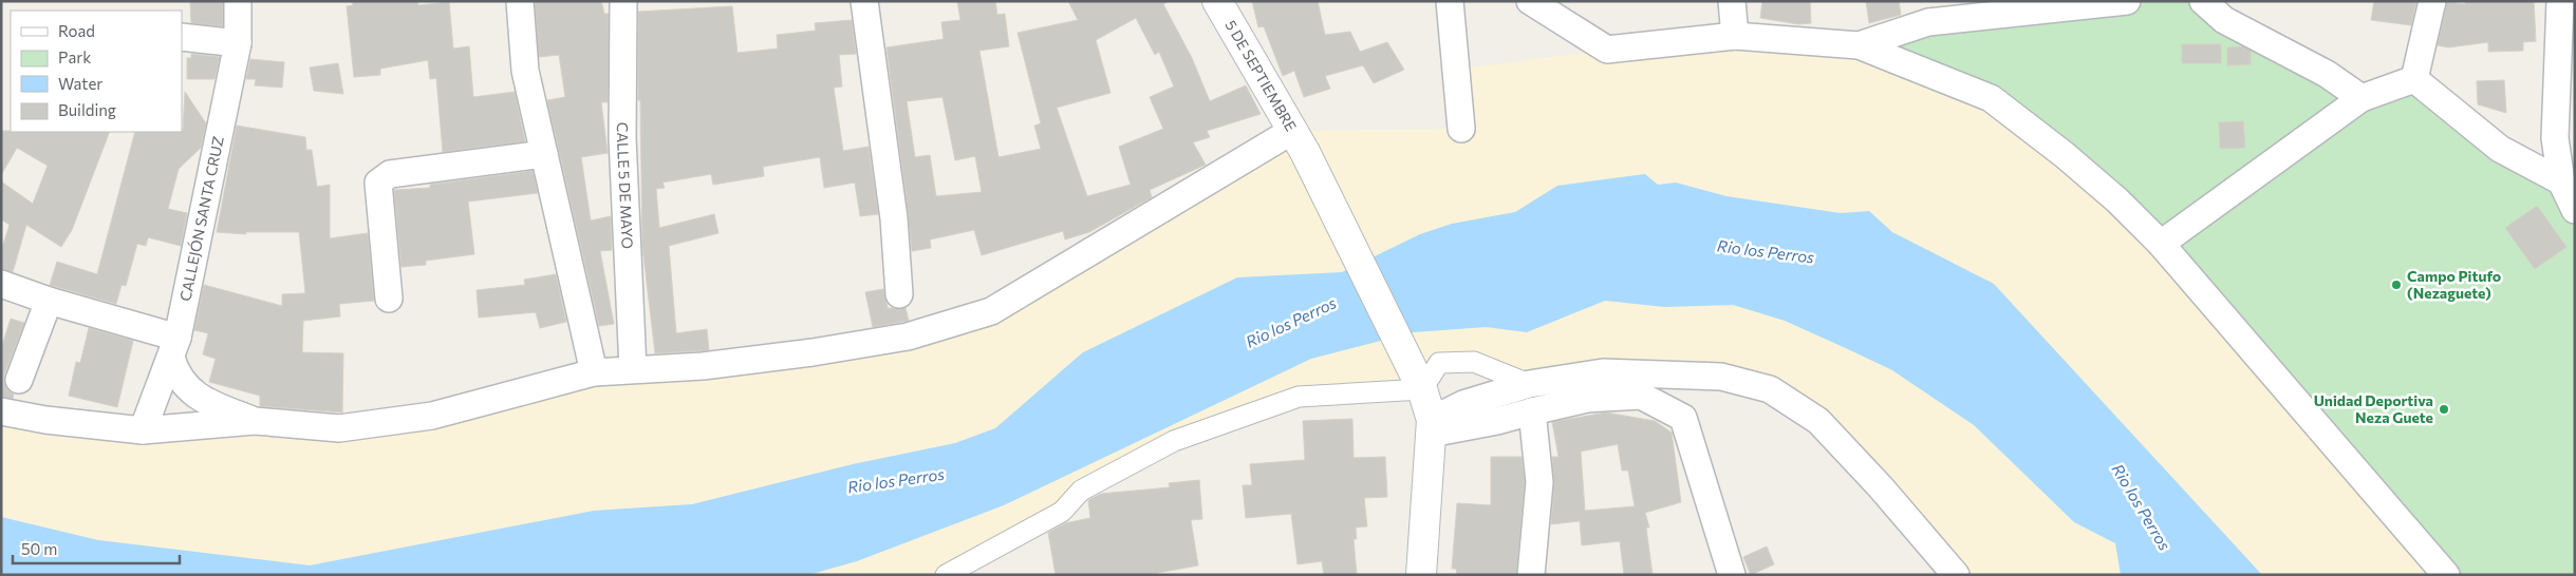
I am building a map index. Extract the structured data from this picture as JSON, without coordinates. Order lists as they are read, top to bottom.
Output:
{
  "streets": {
    "street": ["5 DE SEPTIEMBRE", "CALLE 5 DE MAYO", "CALLEJÓN SANTA CRUZ"]
  },
  "water": ["Rio los Perros"],
  "places": ["Campo Pitufo (Nezaguete)", "Unidad Deportiva Neza Guete"],
  "legend": [
    "Road",
    "Park",
    "Water",
    "Building"
  ],
  "scale_bar": "50 m"
}
